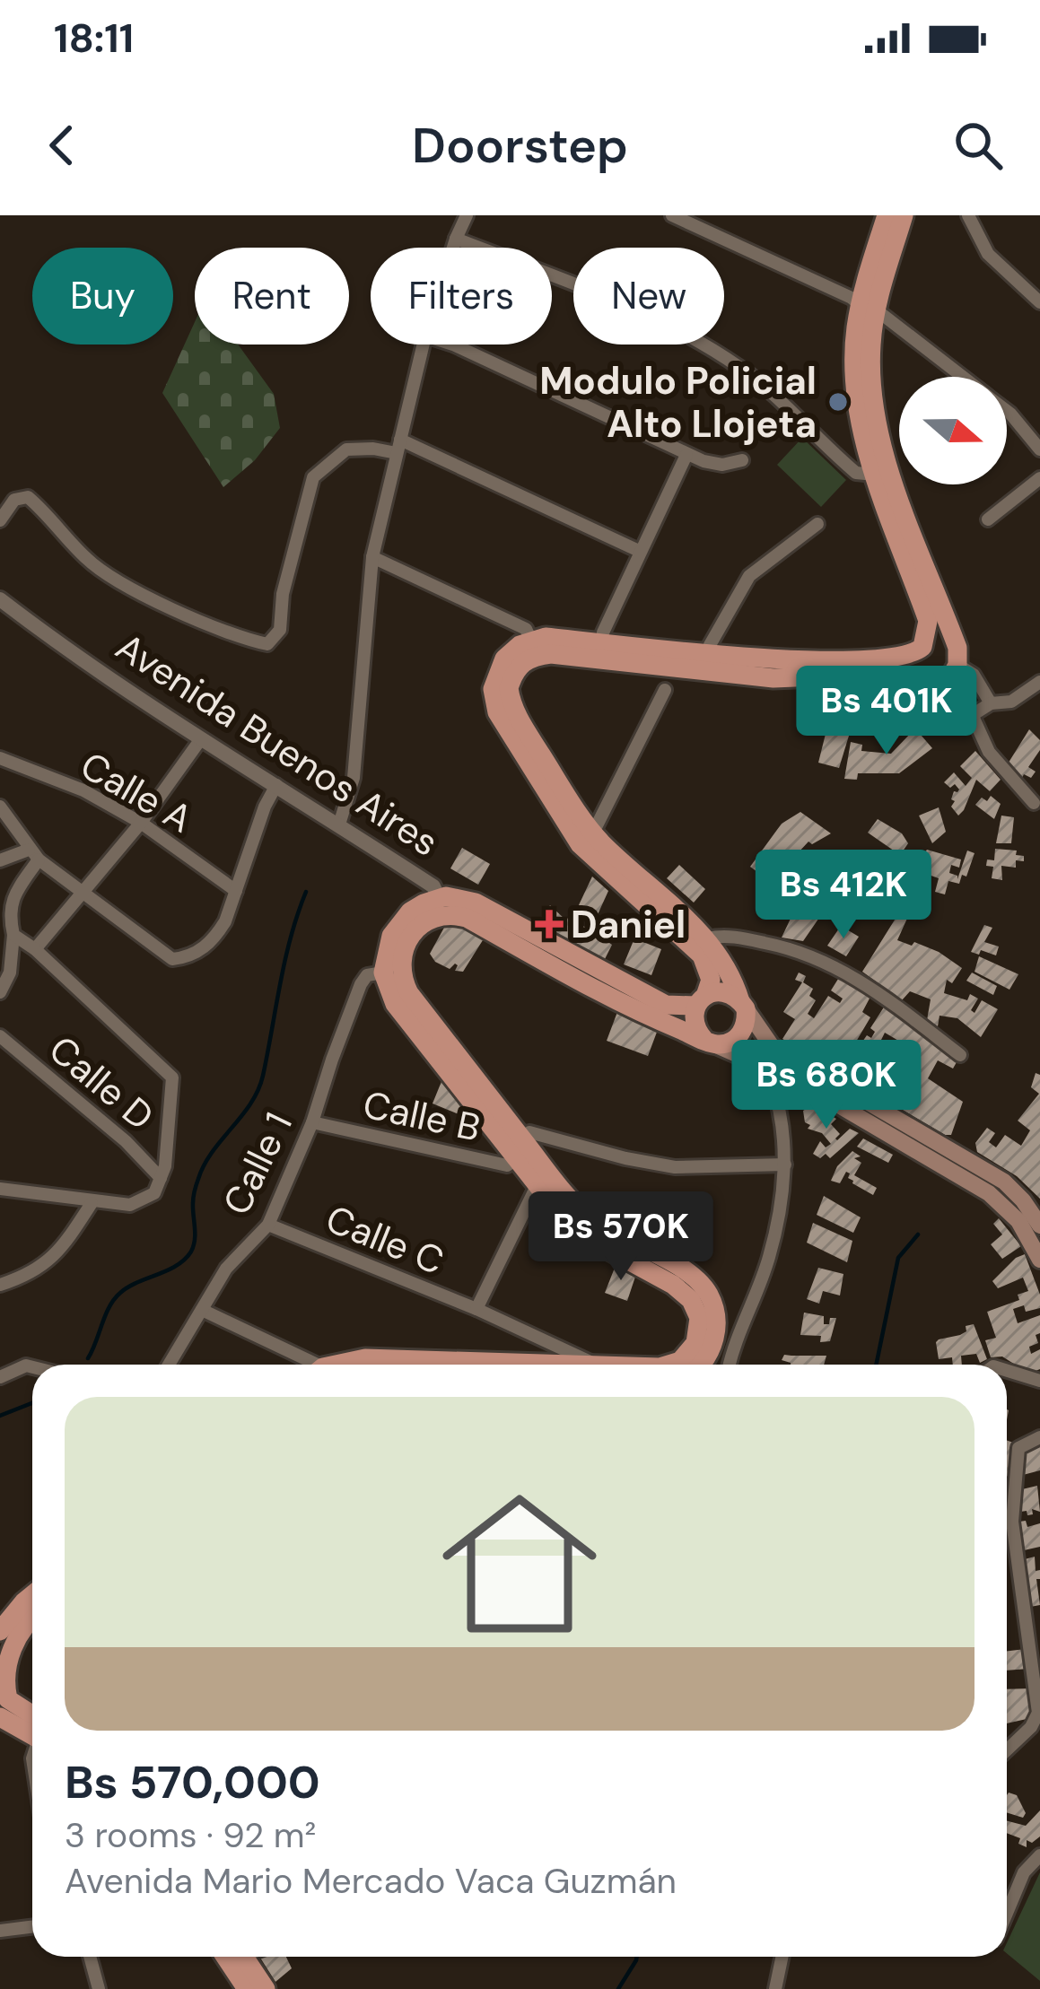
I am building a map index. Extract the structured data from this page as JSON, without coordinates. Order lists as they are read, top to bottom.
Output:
{
  "streets": {
    "main road": ["Avenida Buenos Aires"],
    "street": [
      "Calle A",
      "Calle D",
      "Calle B",
      "Calle 1",
      "Calle C"
    ]
  },
  "crossings": [
    ["Calle B", "Calle 1"],
    ["Calle 1", "Calle C"]
  ],
  "places": {
    "other": ["Modulo Policial Alto Llojeta"],
    "health": ["Daniel"]
  },
  "north": "right",
  "page": {
    "status": "18:11",
    "header": "Doorstep",
    "chip": [
      "Buy",
      "Rent",
      "Filters",
      "New"
    ],
    "price": [
      "Bs 401K",
      "Bs 412K",
      "Bs 680K",
      "Bs 570K"
    ],
    "list": [
      {
        "name": "Bs 570,000",
        "note": "3 rooms · 92 m² · Avenida Mario Mercado Vaca Guzmán"
      }
    ]
  }
}
